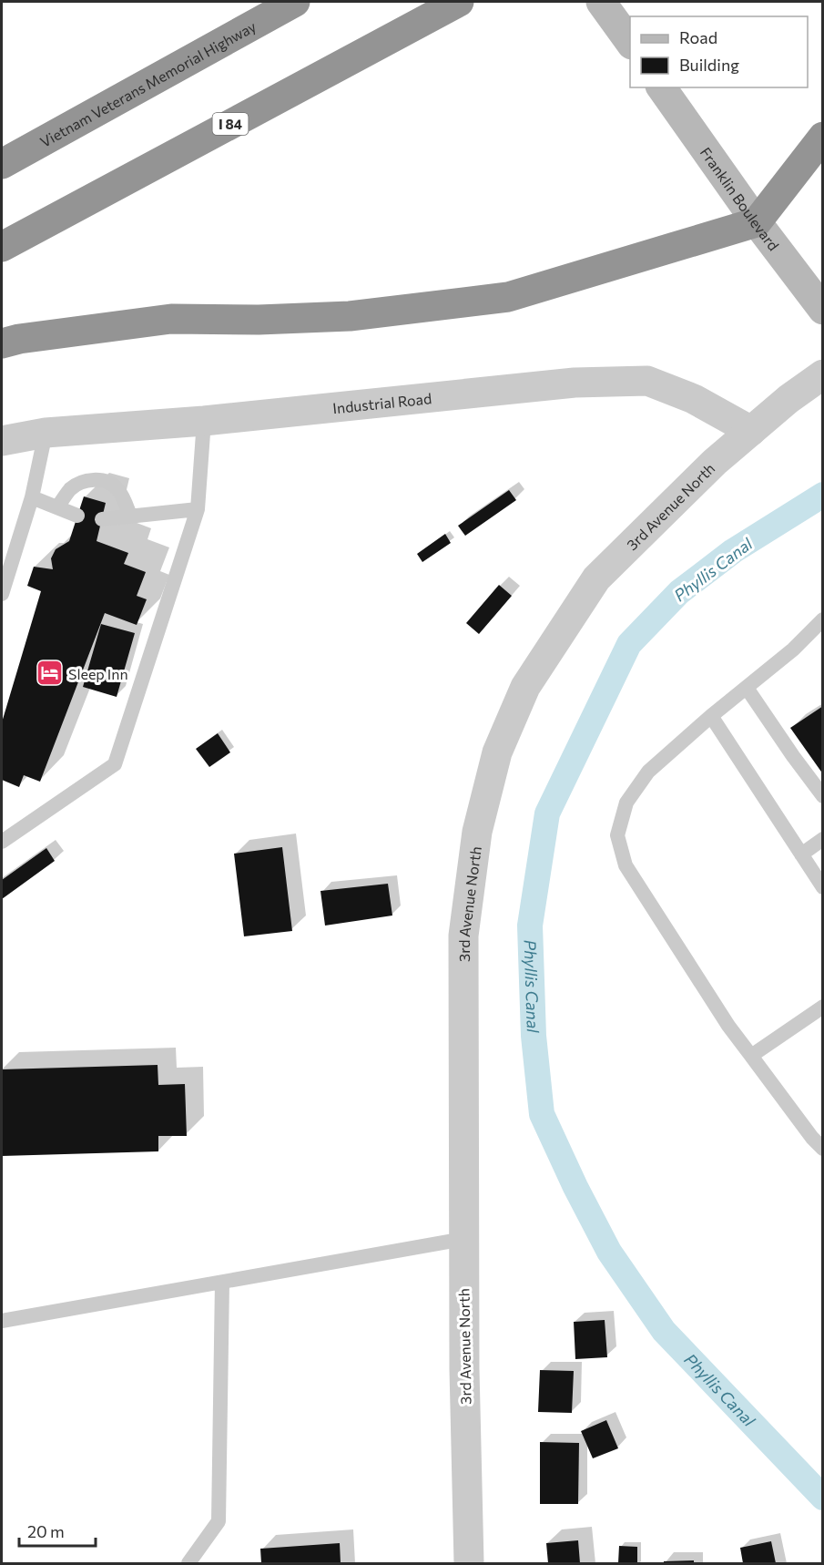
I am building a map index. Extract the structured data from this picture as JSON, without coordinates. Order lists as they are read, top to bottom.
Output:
{
  "streets": {
    "highway": ["Vietnam Veterans Memorial Highway", "I 84"],
    "main road": ["Franklin Boulevard"],
    "street": ["Industrial Road", "3rd Avenue North"]
  },
  "crossings": [
    ["Industrial Road", "3rd Avenue North"]
  ],
  "water": ["Phyllis Canal"],
  "places": {
    "hotel": ["Sleep Inn"]
  },
  "legend": ["Road", "Building"],
  "scale_bar": "20 m"
}
